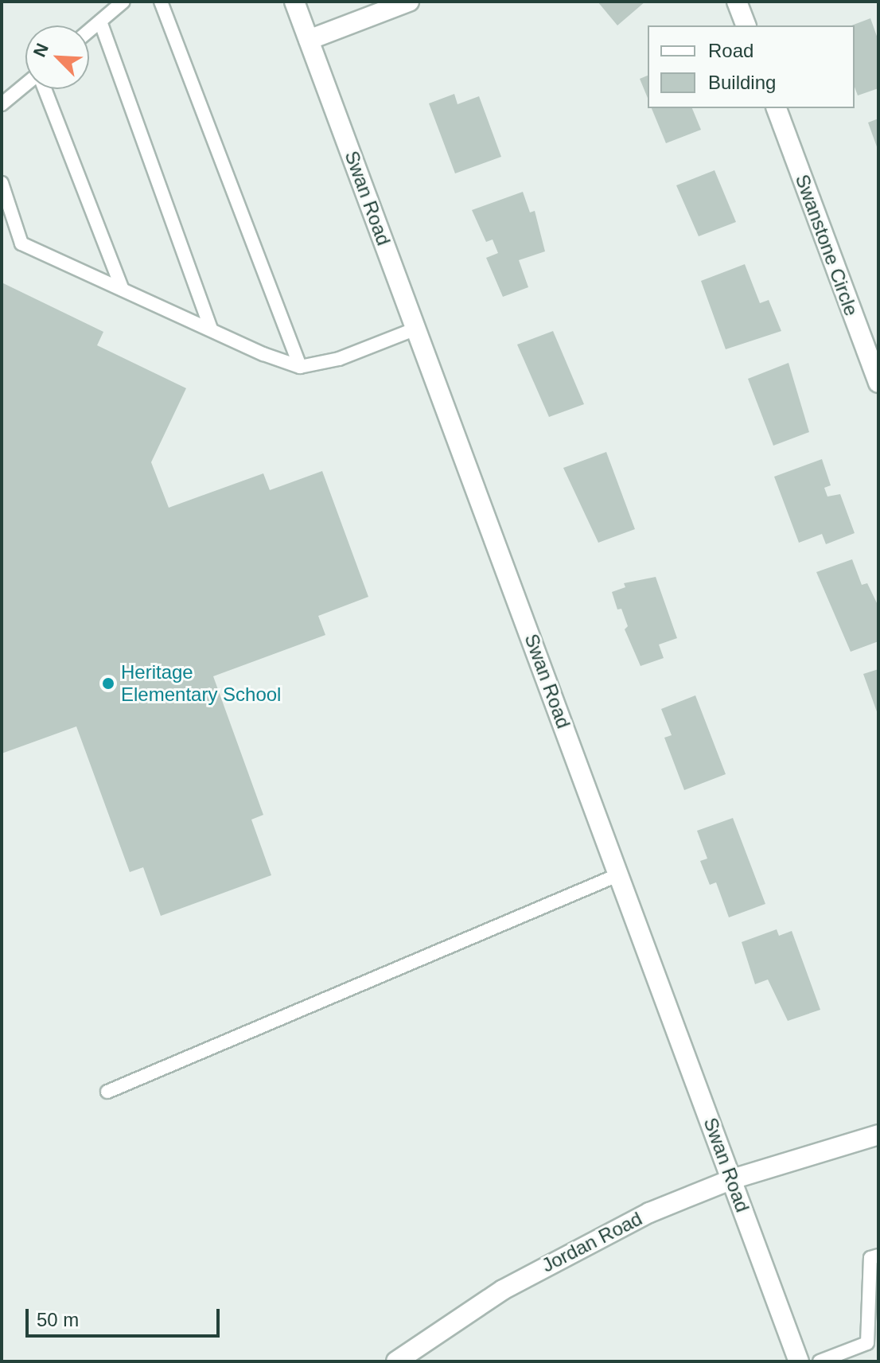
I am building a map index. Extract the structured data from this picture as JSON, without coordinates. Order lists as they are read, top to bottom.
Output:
{
  "streets": {
    "street": ["Swan Road", "Swanstone Circle", "Jordan Road"]
  },
  "crossings": [
    ["Swan Road", "Jordan Road"]
  ],
  "places": ["Heritage Elementary School"],
  "legend": ["Road", "Building"],
  "scale_bar": "50 m",
  "north": "top left"
}
